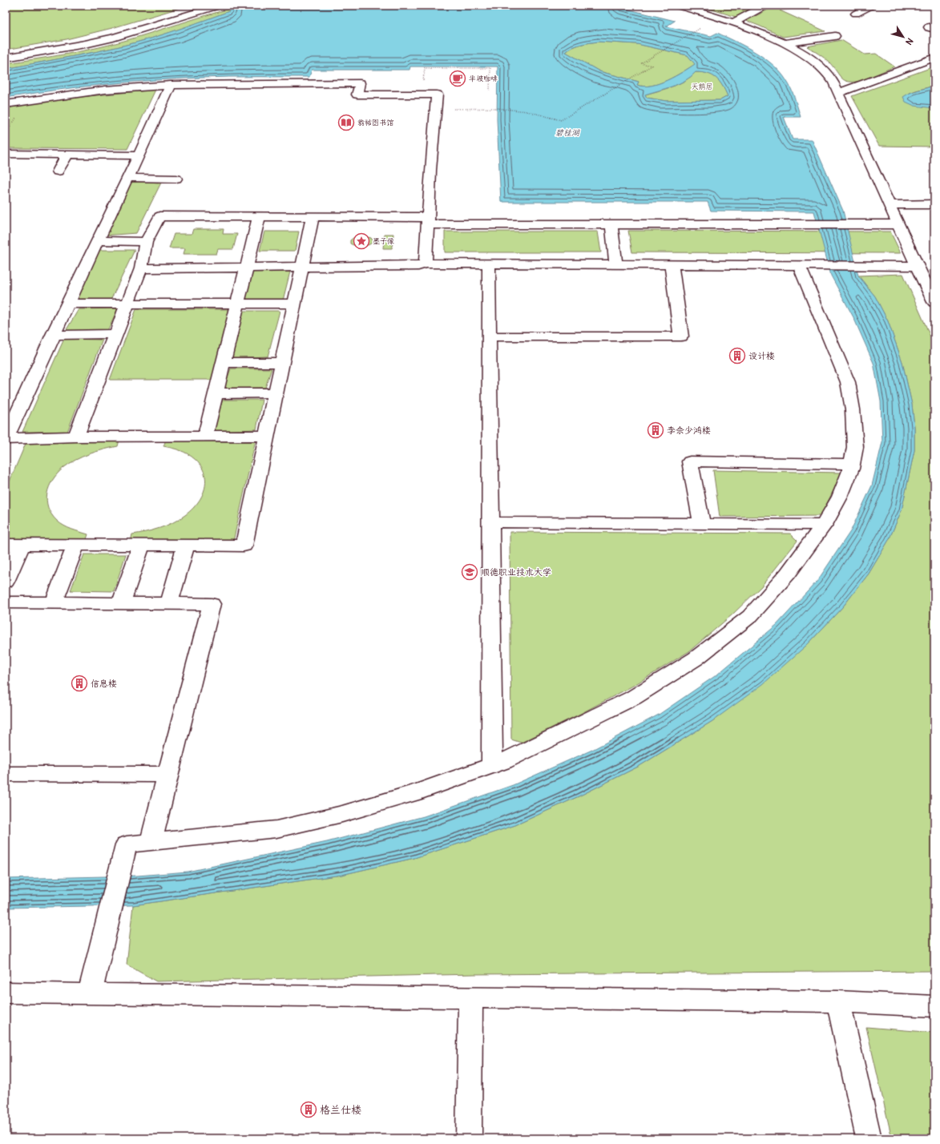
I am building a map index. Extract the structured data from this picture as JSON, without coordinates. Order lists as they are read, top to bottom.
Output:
{
  "water": ["碧桂湖"],
  "parks": ["天鹅居"],
  "places": {
    "cafe": ["半坡咖啡"],
    "library": ["翁祐图书馆"],
    "place": ["墨子像"],
    "building": [
      "设计楼",
      "李佘少鸿楼",
      "信息楼",
      "格兰仕楼"
    ],
    "school or university": ["顺德职业技术大学"]
  },
  "north": "bottom right"
}
